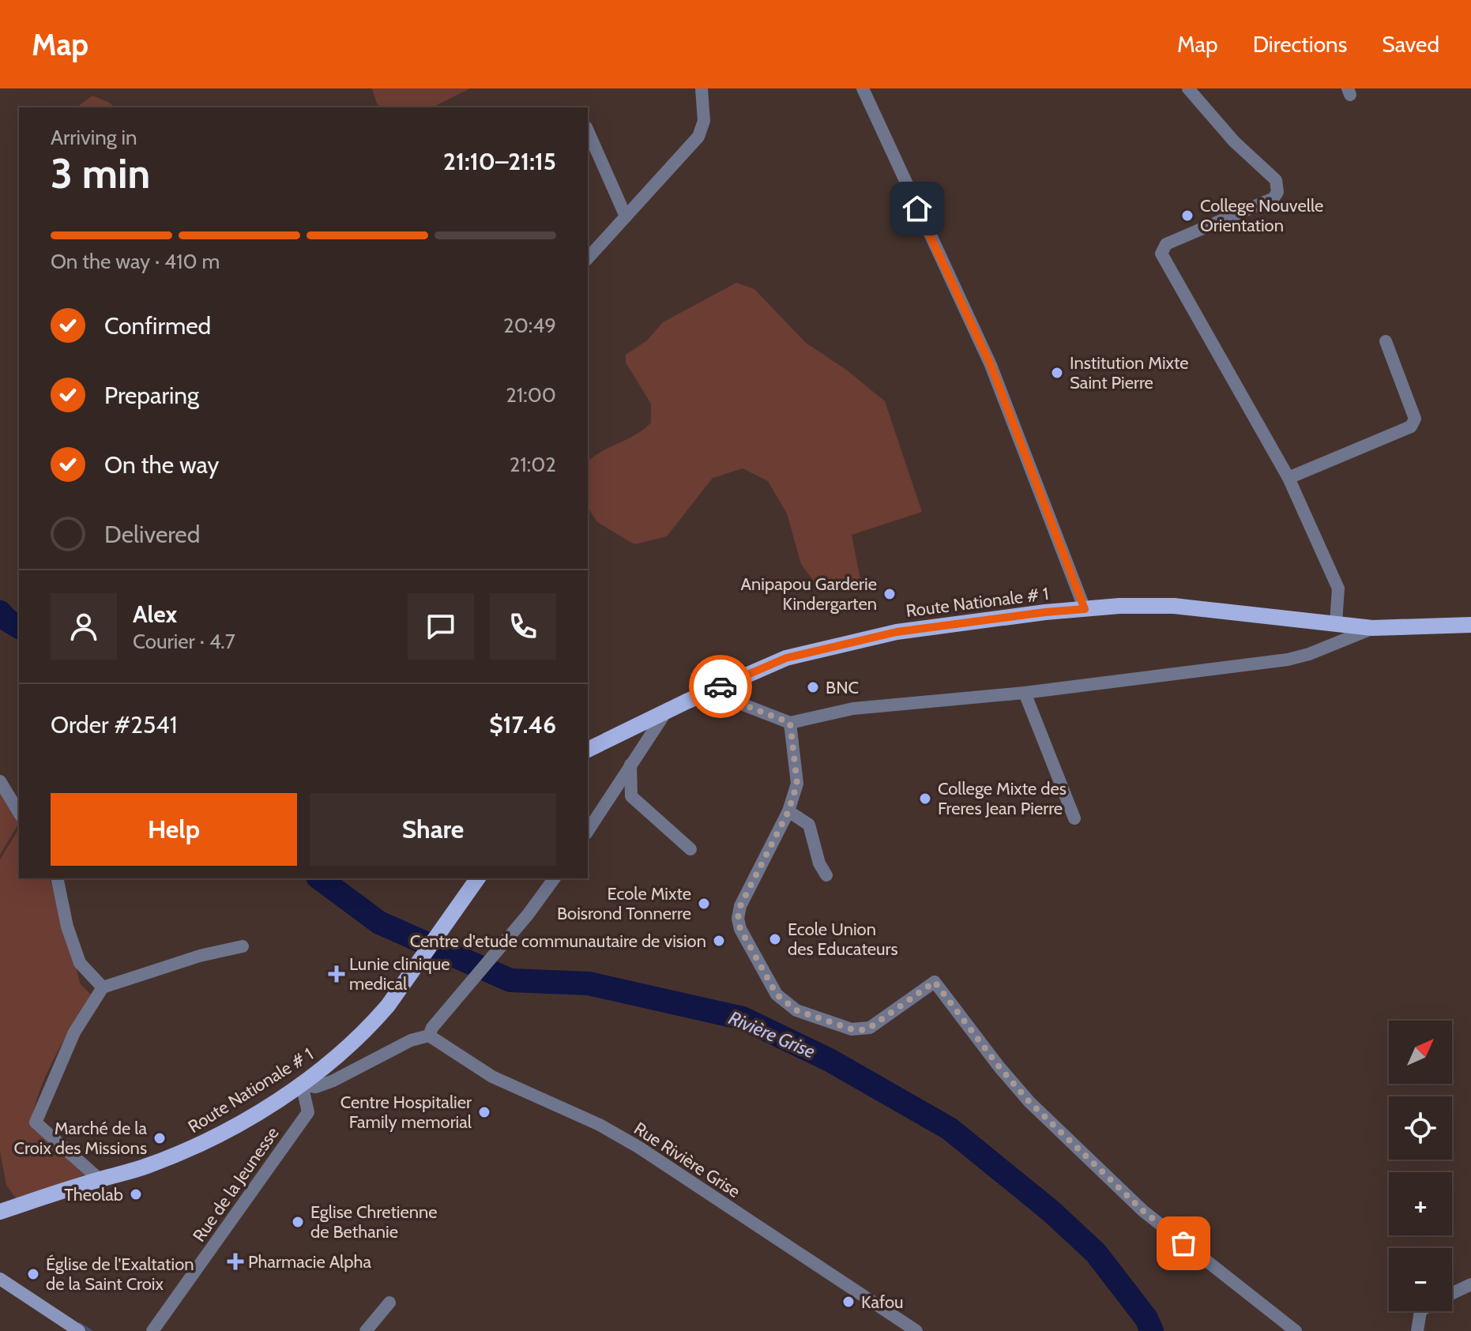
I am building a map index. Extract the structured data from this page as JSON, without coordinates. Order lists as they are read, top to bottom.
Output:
{
  "streets": {
    "main road": ["Route Nationale # 1"],
    "street": ["Rue Rivière Grise", "Rue de la Jeunesse"]
  },
  "crossings": [
    ["Route Nationale # 1", "Rue de la Jeunesse"]
  ],
  "water": ["Rivière Grise"],
  "places": {
    "other": [
      "College Nouvelle Orientation",
      "Institution Mixte Saint Pierre",
      "Anipapou Garderie Kindergarten",
      "BNC",
      "College Mixte des Freres Jean Pierre",
      "Ecole Mixte Boisrond Tonnerre",
      "Ecole Union des Educateurs",
      "Centre d'etude communautaire de vision",
      "Centre Hospitalier Family memorial",
      "Marché de la Croix des Missions",
      "Theolab",
      "Eglise Chretienne de Bethanie",
      "Église de l'Exaltation de la Saint Croix",
      "Kafou"
    ],
    "health": ["Lunie clinique medical", "Pharmacie Alpha"]
  },
  "north": "top right",
  "page": {
    "header": "Map",
    "nav": ["Map", "Directions", "Saved"],
    "heading": ["3 min", "Arriving in", "21:10–21:15"],
    "panel": [
      "Alex",
      "Courier · 4.7",
      "Order #2541",
      "$17.46"
    ],
    "bar": "On the way · 410 m",
    "list": [
      ["Confirmed", "20:49"],
      ["Preparing", "21:00"],
      ["On the way", "21:02"],
      "Delivered"
    ],
    "buttons": ["Help", "Share"],
    "map_buttons": ["+", "−"]
  }
}
